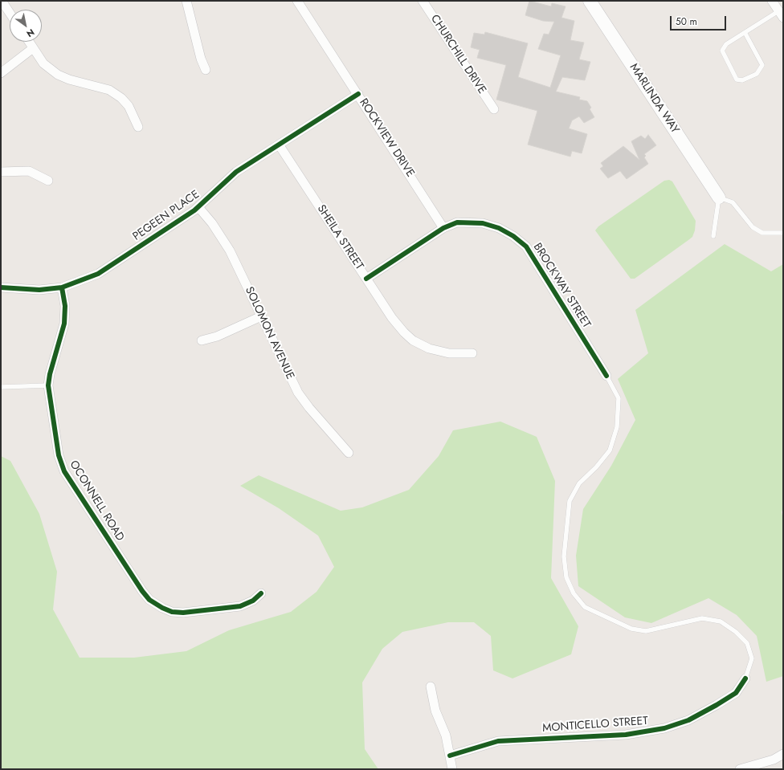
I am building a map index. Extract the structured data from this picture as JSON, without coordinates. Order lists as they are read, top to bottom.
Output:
{
  "streets": {
    "street": [
      "CHURCHILL DRIVE",
      "MARLINDA WAY",
      "ROCKVIEW DRIVE",
      "PEGEEN PLACE",
      "SHEILA STREET",
      "BROCKWAY STREET",
      "SOLOMON AVENUE",
      "OCONNELL ROAD",
      "MONTICELLO STREET"
    ]
  },
  "crossings": [
    ["ROCKVIEW DRIVE", "PEGEEN PLACE"],
    ["ROCKVIEW DRIVE", "BROCKWAY STREET"],
    ["PEGEEN PLACE", "SHEILA STREET"],
    ["PEGEEN PLACE", "SOLOMON AVENUE"],
    ["PEGEEN PLACE", "OCONNELL ROAD"],
    ["SHEILA STREET", "BROCKWAY STREET"]
  ],
  "scale_bar": "50 m",
  "north": "bottom right"
}
